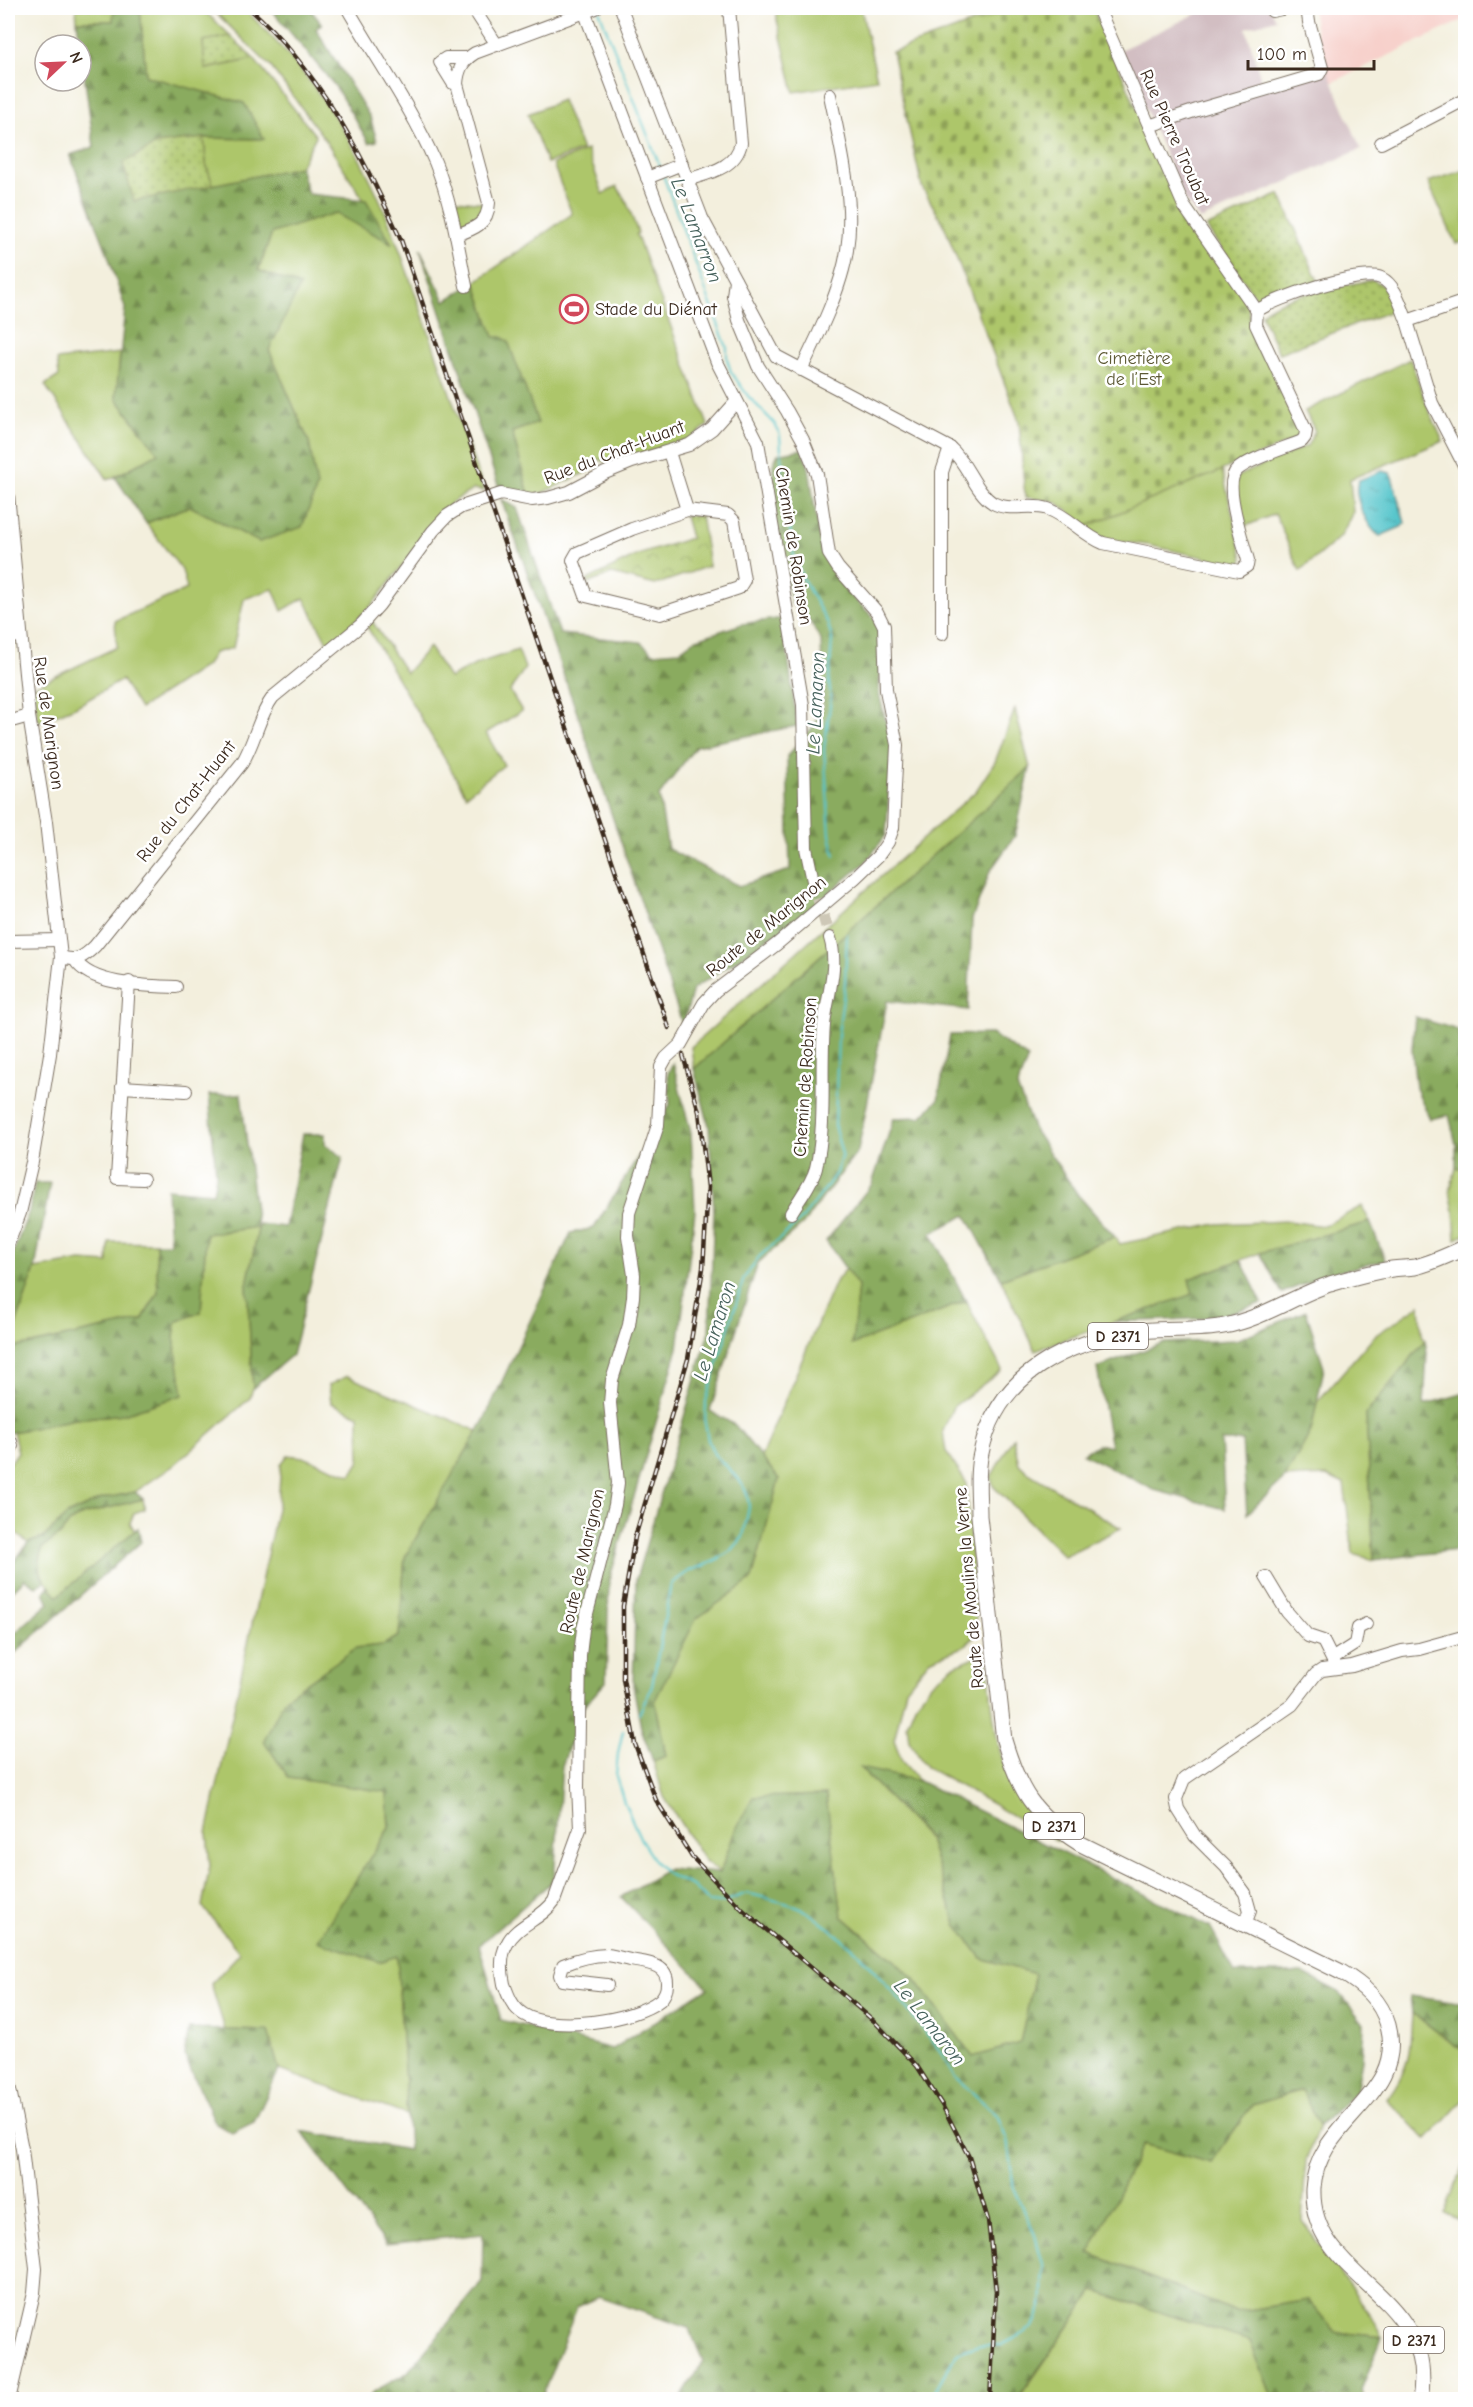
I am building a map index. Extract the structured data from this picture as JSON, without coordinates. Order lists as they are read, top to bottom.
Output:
{
  "streets": {
    "main road": ["D 2371", "Route de Moulins la Verne"],
    "street": [
      "Rue Pierre Troubat",
      "Rue du Chat-Huant",
      "Chemin de Robinson",
      "Rue de Marignon",
      "Route de Marignon"
    ]
  },
  "crossings": [
    ["Rue du Chat-Huant", "Chemin de Robinson"],
    ["D 2371", "Route de Moulins la Verne"]
  ],
  "water": ["Le Lamarron", "Le Lamaron"],
  "parks": ["Cimetière de l’Est"],
  "places": {
    "sports": ["Stade du Diénat"]
  },
  "scale_bar": "100 m",
  "north": "top right"
}
